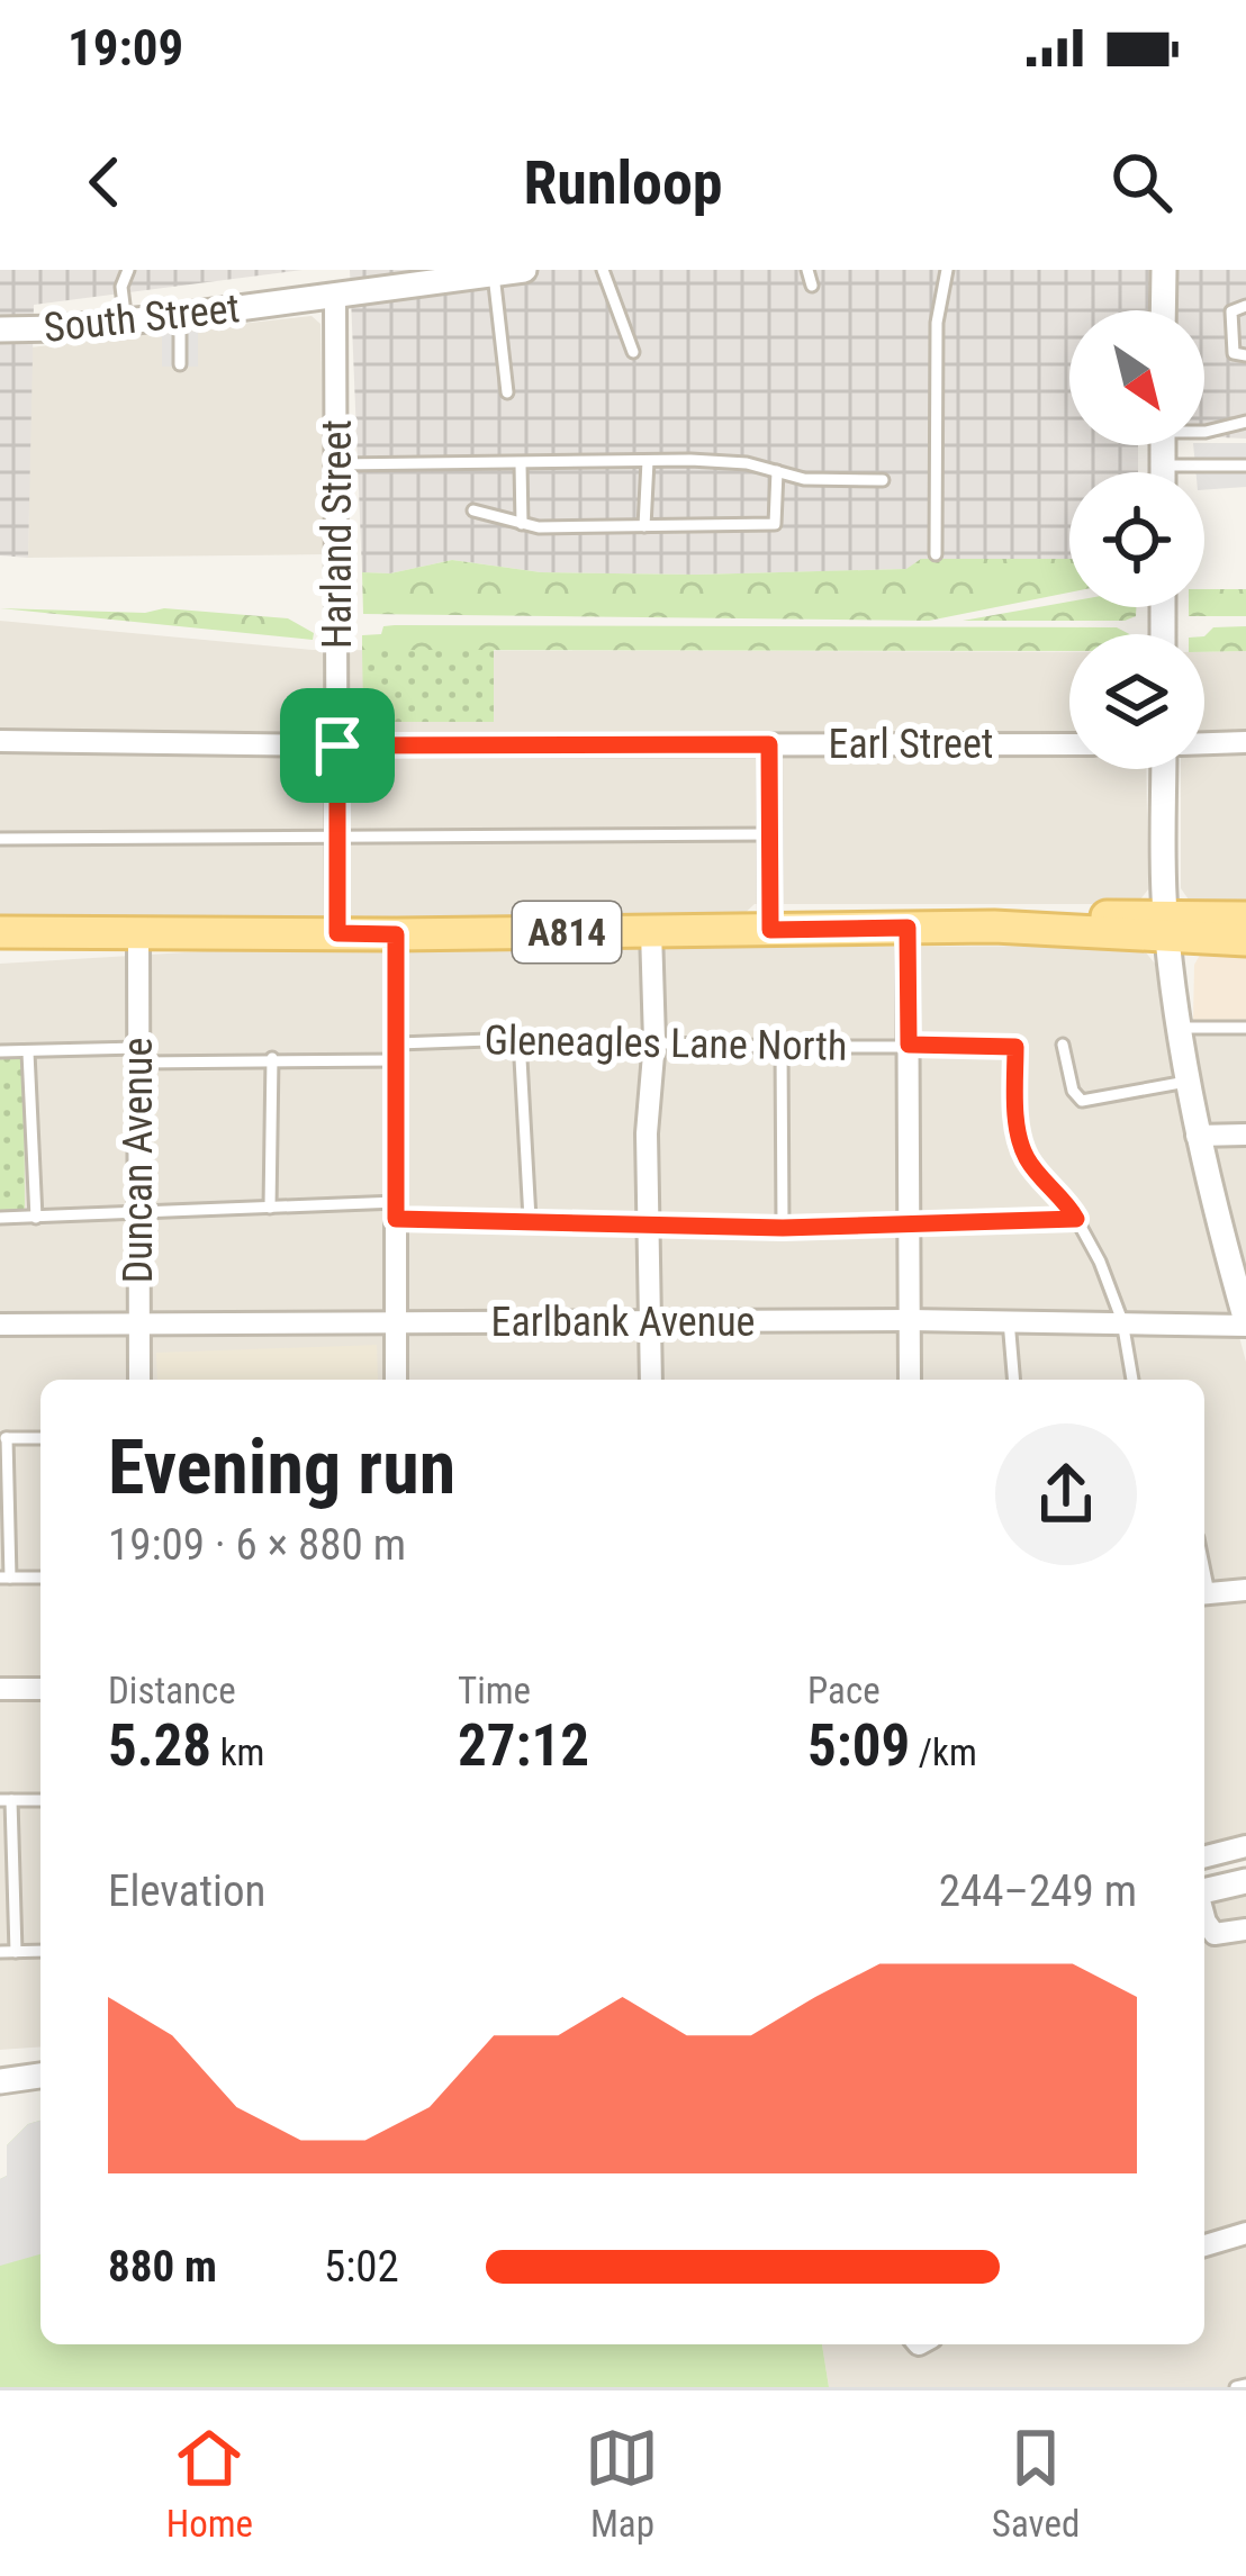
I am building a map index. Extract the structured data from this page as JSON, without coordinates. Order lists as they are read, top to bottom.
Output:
{
  "streets": {
    "main road": ["A814"],
    "street": [
      "South Street",
      "Harland Street",
      "Earl Street",
      "Duncan Avenue",
      "Earlbank Avenue"
    ],
    "lane": ["Gleneagles Lane North"]
  },
  "crossings": [
    ["South Street", "Harland Street"],
    ["Harland Street", "Earl Street"],
    ["Harland Street", "A814"],
    ["A814", "Duncan Avenue"],
    ["Gleneagles Lane North", "Duncan Avenue"],
    ["Duncan Avenue", "Earlbank Avenue"]
  ],
  "north": "bottom right",
  "page": {
    "status": "19:09",
    "header": "Runloop",
    "heading": ["Evening run", "19:09 · 6 × 880 m"],
    "stats": [
      ["Distance", "5.28 km"],
      ["Time", "27:12"],
      ["Pace", "5:09 /km"]
    ],
    "chart": ["Elevation", "244–249 m"],
    "list": [
      {
        "name": "880 m",
        "note": "5:02"
      }
    ],
    "tabs": ["Home", "Map", "Saved"]
  }
}
